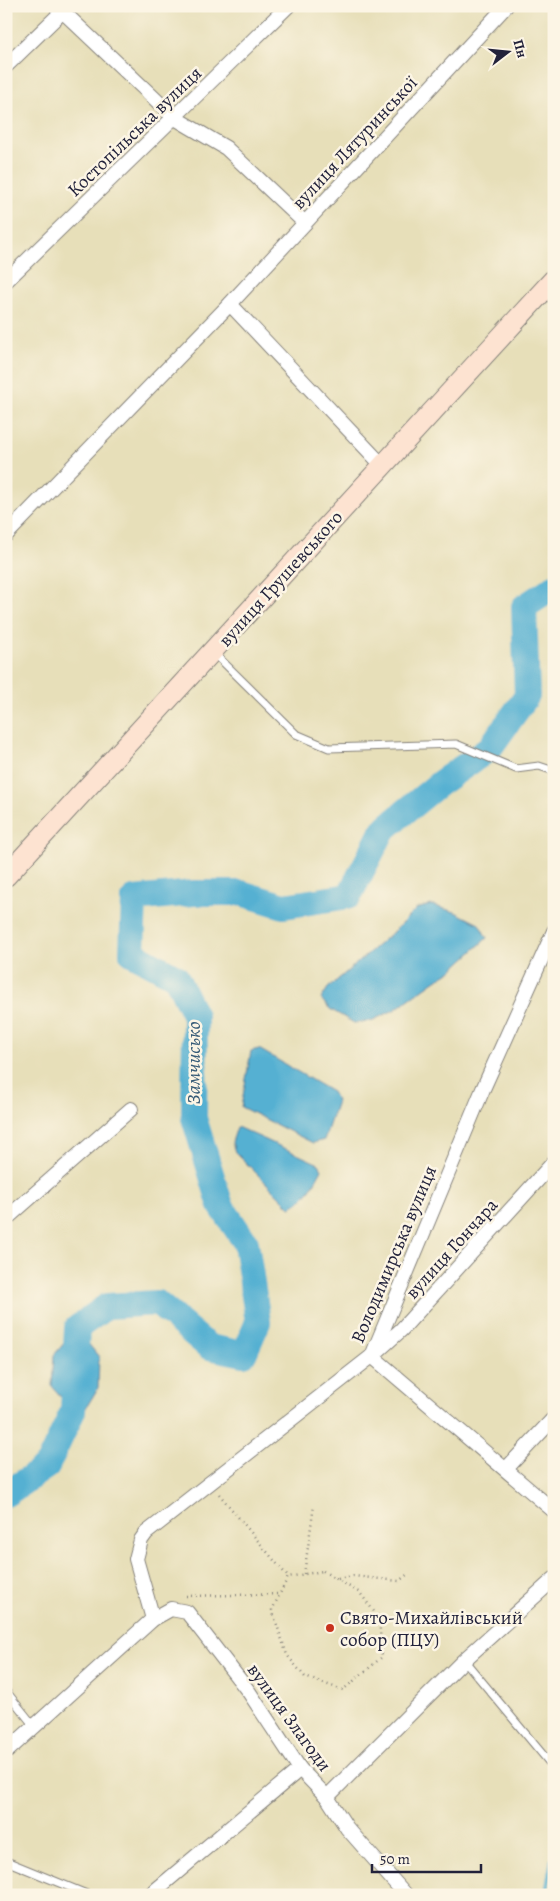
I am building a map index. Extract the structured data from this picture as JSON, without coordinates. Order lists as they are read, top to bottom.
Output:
{
  "streets": {
    "street": [
      "Костопільська вулиця",
      "вулиця Лятуринської",
      "вулиця Грушевського",
      "вулиця Гончара",
      "Володимирська вулиця",
      "вулиця Злагоди"
    ]
  },
  "crossings": [
    ["вулиця Гончара", "Володимирська вулиця"],
    ["Володимирська вулиця", "вулиця Злагоди"]
  ],
  "water": ["Замчисько"],
  "places": ["Свято-Михайлівський собор (ПЦУ)"],
  "scale_bar": "50 m",
  "north": "right"
}
